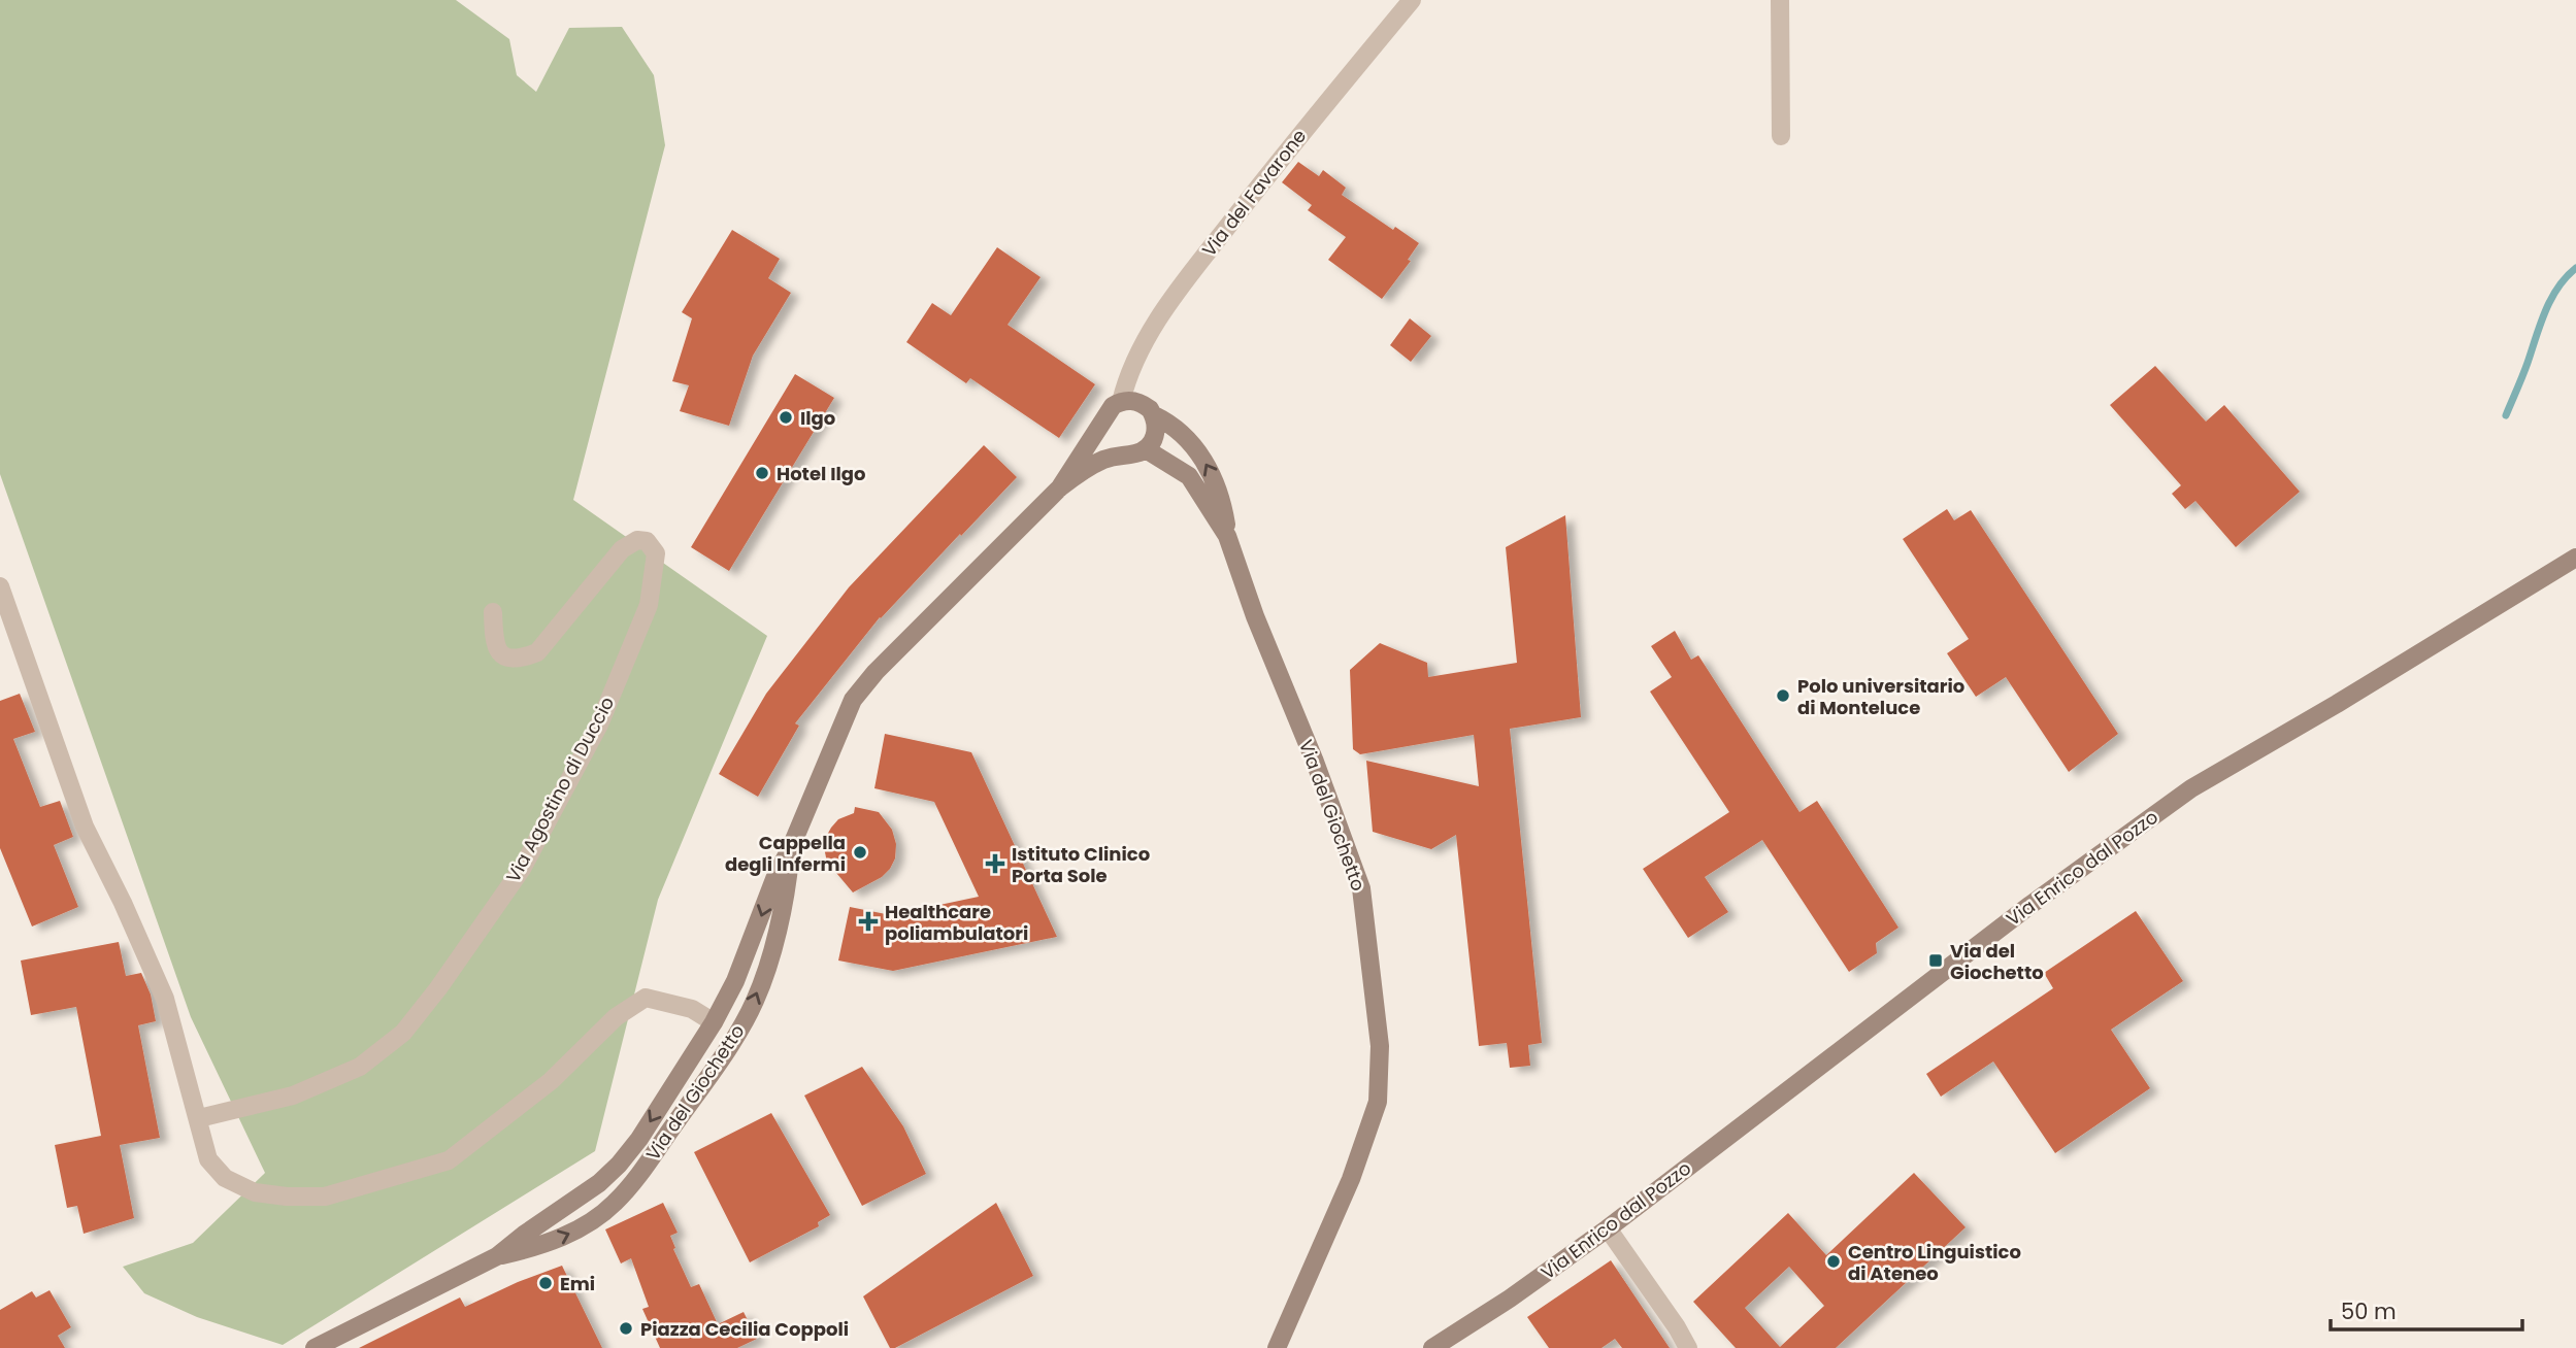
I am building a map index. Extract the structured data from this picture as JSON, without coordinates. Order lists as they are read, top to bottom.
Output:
{
  "streets": {
    "street": [
      "Via del Favarone",
      "Via Agostino di Duccio",
      "Via del Giochetto",
      "Via Enrico dal Pozzo"
    ]
  },
  "crossings": [
    ["Via del Favarone", "Via del Giochetto"]
  ],
  "places": {
    "other": [
      "Ilgo",
      "Hotel Ilgo",
      "Polo universitario di Monteluce",
      "Cappella degli Infermi",
      "Centro Linguistico di Ateneo",
      "Emi",
      "Piazza Cecilia Coppoli"
    ],
    "health": ["Istituto Clinico Porta Sole", "Healthcare poliambulatori"],
    "transit": ["Via del Giochetto"]
  },
  "scale_bar": "50 m"
}
